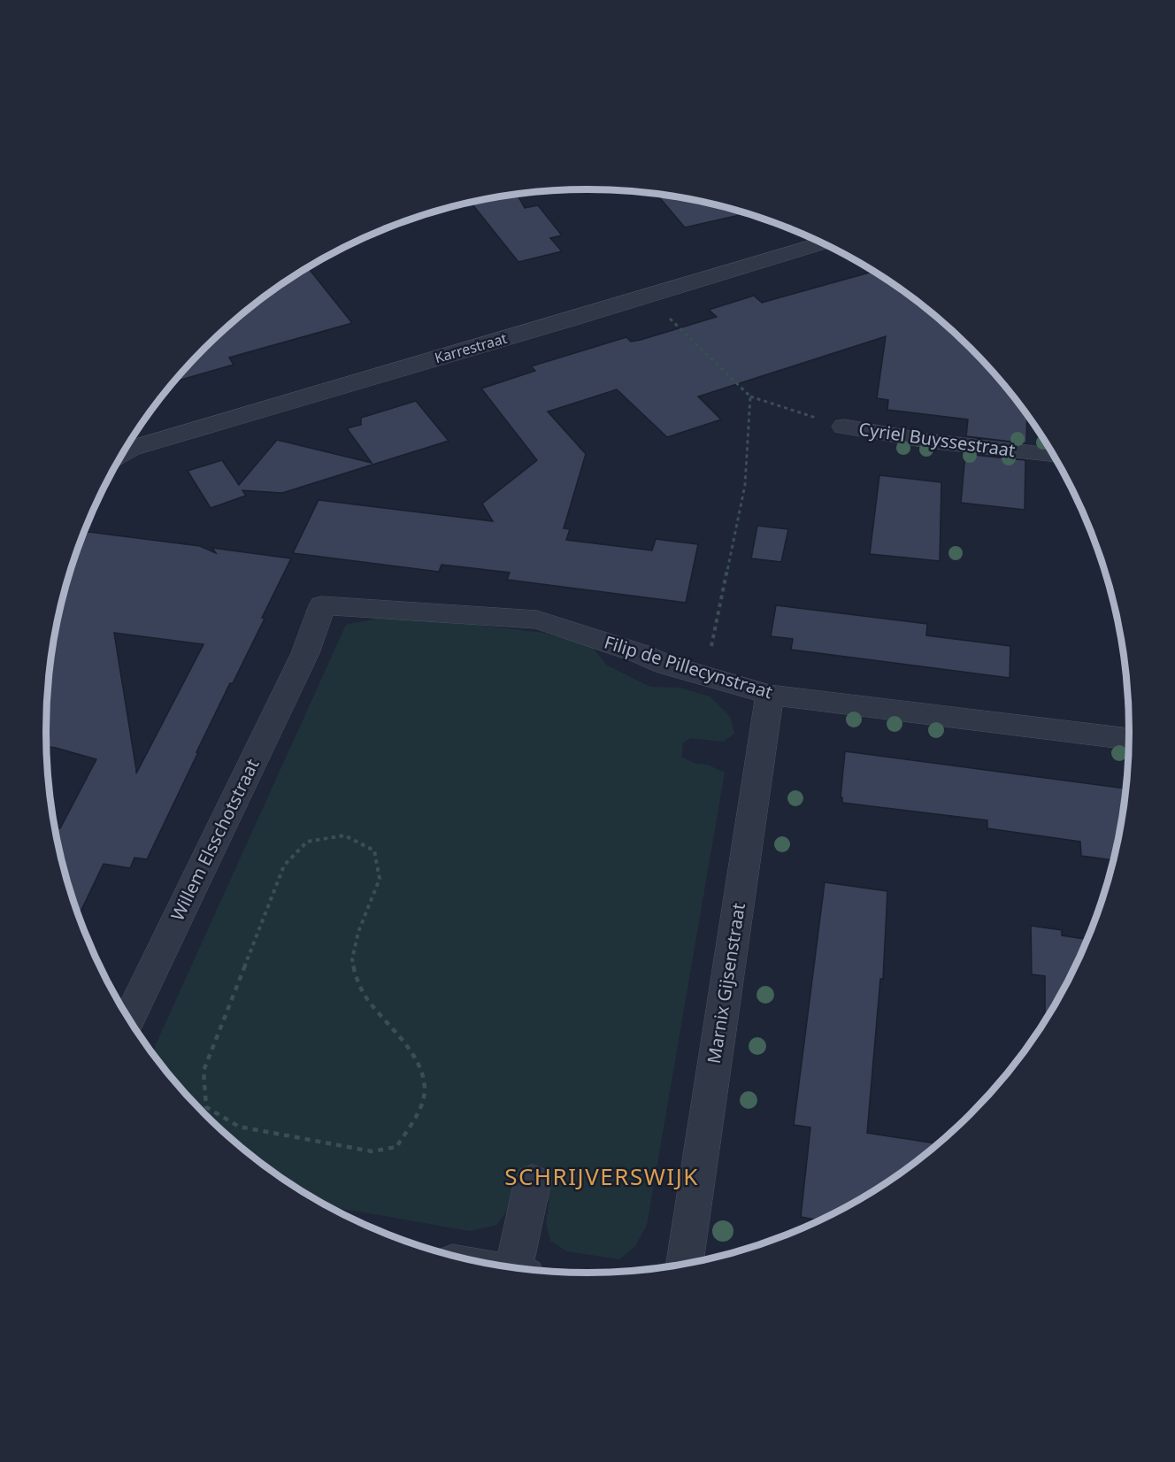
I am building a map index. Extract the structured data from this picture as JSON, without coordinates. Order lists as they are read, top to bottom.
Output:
{
  "streets": {
    "street": [
      "Karrestraat",
      "Cyriel Buyssestraat",
      "Filip de Pillecynstraat",
      "Willem Elsschotstraat",
      "Marnix Gijsenstraat"
    ]
  },
  "crossings": [
    ["Filip de Pillecynstraat", "Willem Elsschotstraat"],
    ["Filip de Pillecynstraat", "Marnix Gijsenstraat"]
  ],
  "districts": ["SCHRIJVERSWIJK"]
}
